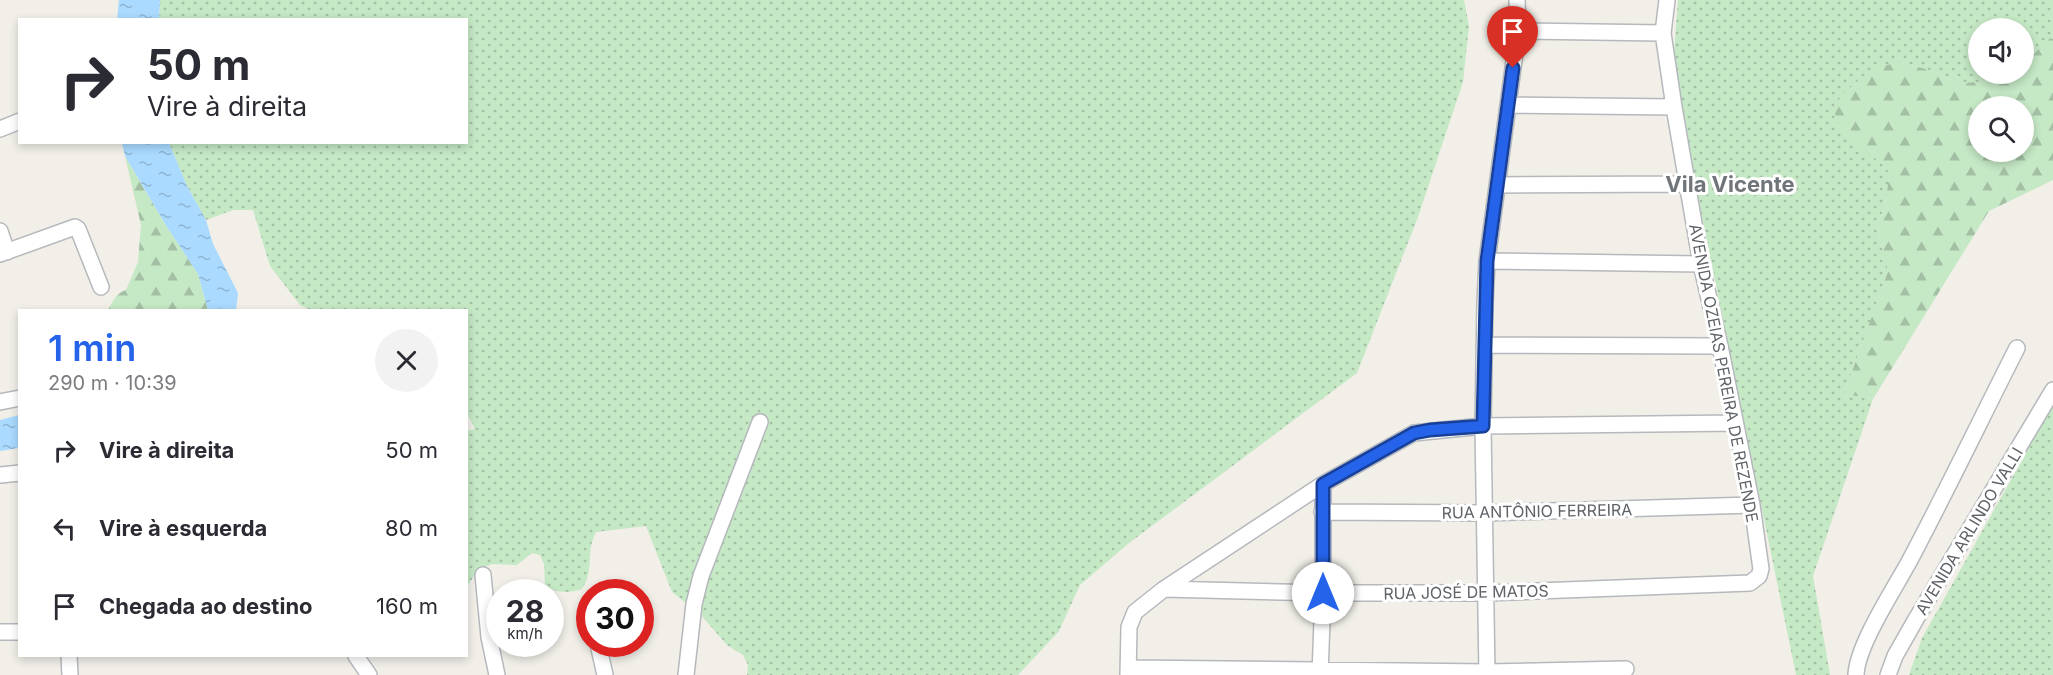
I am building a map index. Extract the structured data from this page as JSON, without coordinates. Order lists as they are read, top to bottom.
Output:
{
  "streets": {
    "street": [
      "AVENIDA OZEIAS PEREIRA DE REZENDE",
      "RUA ANTÔNIO FERREIRA",
      "AVENIDA ARLINDO VALLI",
      "RUA JOSÉ DE MATOS"
    ]
  },
  "crossings": [
    ["AVENIDA OZEIAS PEREIRA DE REZENDE", "RUA ANTÔNIO FERREIRA"],
    ["AVENIDA OZEIAS PEREIRA DE REZENDE", "RUA JOSÉ DE MATOS"]
  ],
  "districts": ["Vila Vicente"],
  "page": {
    "turn": ["50 m", "Vire à direita"],
    "heading": ["1 min", "290 m · 10:39"],
    "list": [
      {
        "name": "Vire à direita",
        "value": "50 m"
      },
      {
        "name": "Vire à esquerda",
        "value": "80 m"
      },
      {
        "name": "Chegada ao destino",
        "value": "160 m"
      }
    ],
    "speed": "28 km/h",
    "limit": "30"
  }
}
